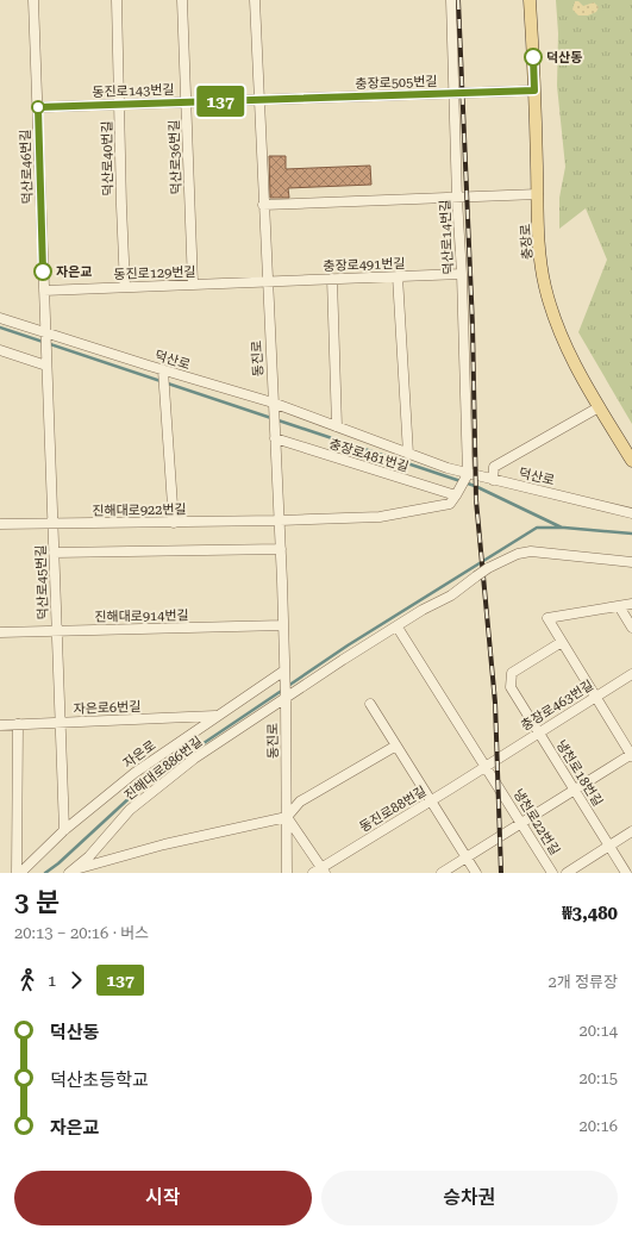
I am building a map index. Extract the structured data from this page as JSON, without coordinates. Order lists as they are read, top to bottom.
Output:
{
  "streets": {
    "main road": ["충장로"],
    "street": [
      "충장로505번길",
      "동진로143번길",
      "덕산로36번길",
      "덕산로40번길",
      "덕산로46번길",
      "덕산로14번길",
      "충장로491번길",
      "동진로129번길",
      "동진로",
      "덕산로",
      "충장로481번길",
      "진해대로922번길",
      "덕산로45번길",
      "진해대로914번길",
      "충장로463번길",
      "자은로6번길",
      "자은로",
      "진해대로886번길",
      "냉천로18번길",
      "동진로88번길",
      "냉천로22번길"
    ]
  },
  "crossings": [
    ["충장로505번길", "동진로143번길"],
    ["충장로505번길", "덕산로14번길"],
    ["충장로505번길", "충장로"],
    ["충장로505번길", "동진로"],
    ["동진로143번길", "덕산로36번길"],
    ["동진로143번길", "덕산로40번길"],
    ["동진로143번길", "덕산로46번길"],
    ["동진로143번길", "동진로"],
    ["덕산로36번길", "동진로129번길"],
    ["덕산로40번길", "동진로129번길"],
    ["덕산로46번길", "동진로129번길"],
    ["덕산로46번길", "덕산로"],
    ["덕산로46번길", "덕산로45번길"],
    ["덕산로14번길", "충장로491번길"],
    ["덕산로14번길", "덕산로"],
    ["충장로491번길", "동진로129번길"],
    ["충장로491번길", "동진로"],
    ["동진로129번길", "동진로"],
    ["동진로", "덕산로"],
    ["동진로", "충장로481번길"],
    ["동진로", "진해대로922번길"],
    ["동진로", "진해대로914번길"],
    ["동진로", "자은로"],
    ["동진로", "진해대로886번길"],
    ["덕산로", "덕산로45번길"],
    ["진해대로922번길", "덕산로45번길"],
    ["덕산로45번길", "진해대로914번길"],
    ["덕산로45번길", "자은로6번길"],
    ["덕산로45번길", "자은로"],
    ["충장로463번길", "냉천로18번길"],
    ["충장로463번길", "동진로88번길"],
    ["자은로6번길", "자은로"],
    ["동진로88번길", "냉천로22번길"]
  ],
  "places": ["덕산동", "자은교"],
  "lines": ["bus line 137"],
  "page": {
    "on_map": "137",
    "heading": ["3 분", "20:13 – 20:16 · 버스", "₩3,480"],
    "legs": ["1", "137", "2개 정류장"],
    "list": [
      {
        "name": "덕산동",
        "value": "20:14"
      },
      {
        "name": "덕산초등학교",
        "value": "20:15"
      },
      {
        "name": "자은교",
        "value": "20:16"
      }
    ],
    "buttons": ["시작", "승차권"]
  }
}
